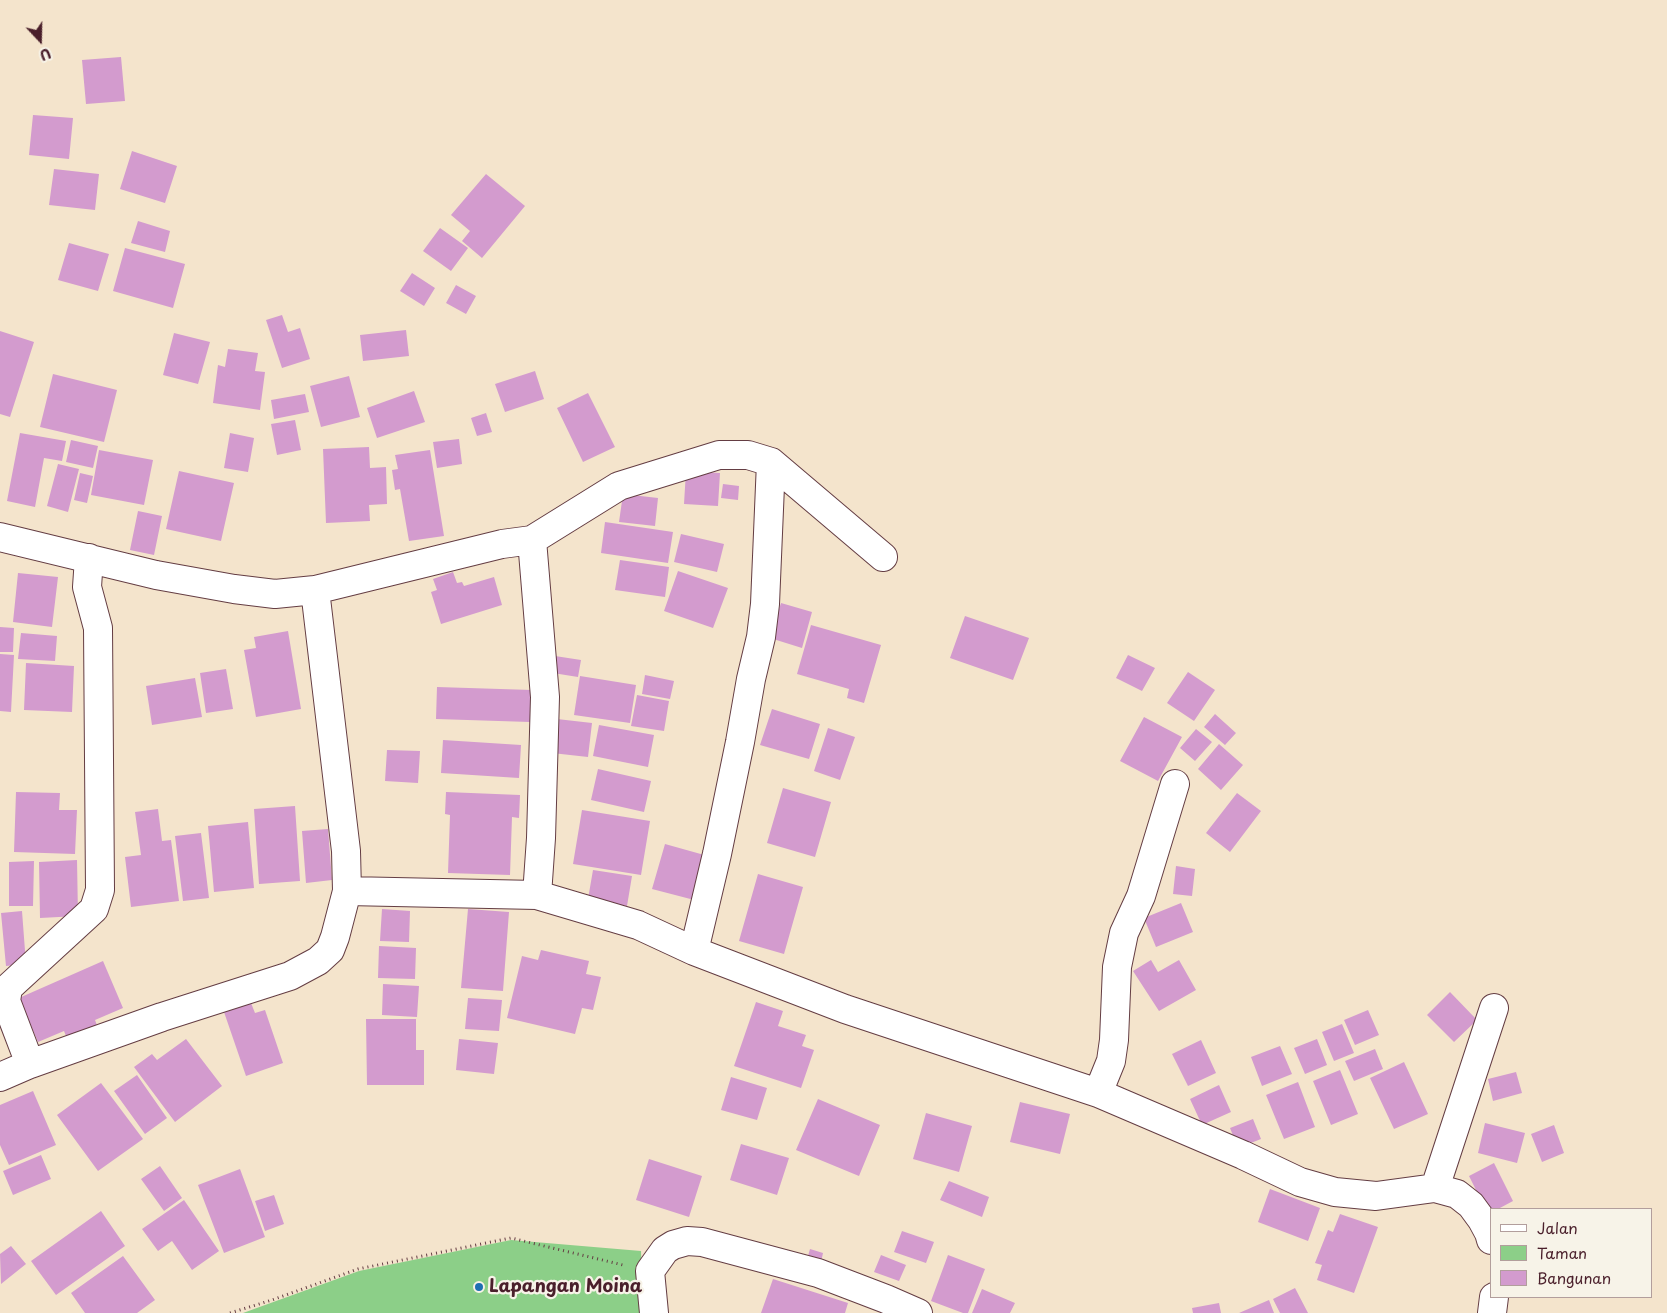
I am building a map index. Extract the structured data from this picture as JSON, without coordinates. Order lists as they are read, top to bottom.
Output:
{
  "places": ["Lapangan Moina"],
  "legend": ["Jalan", "Taman", "Bangunan"],
  "north": "bottom"
}
